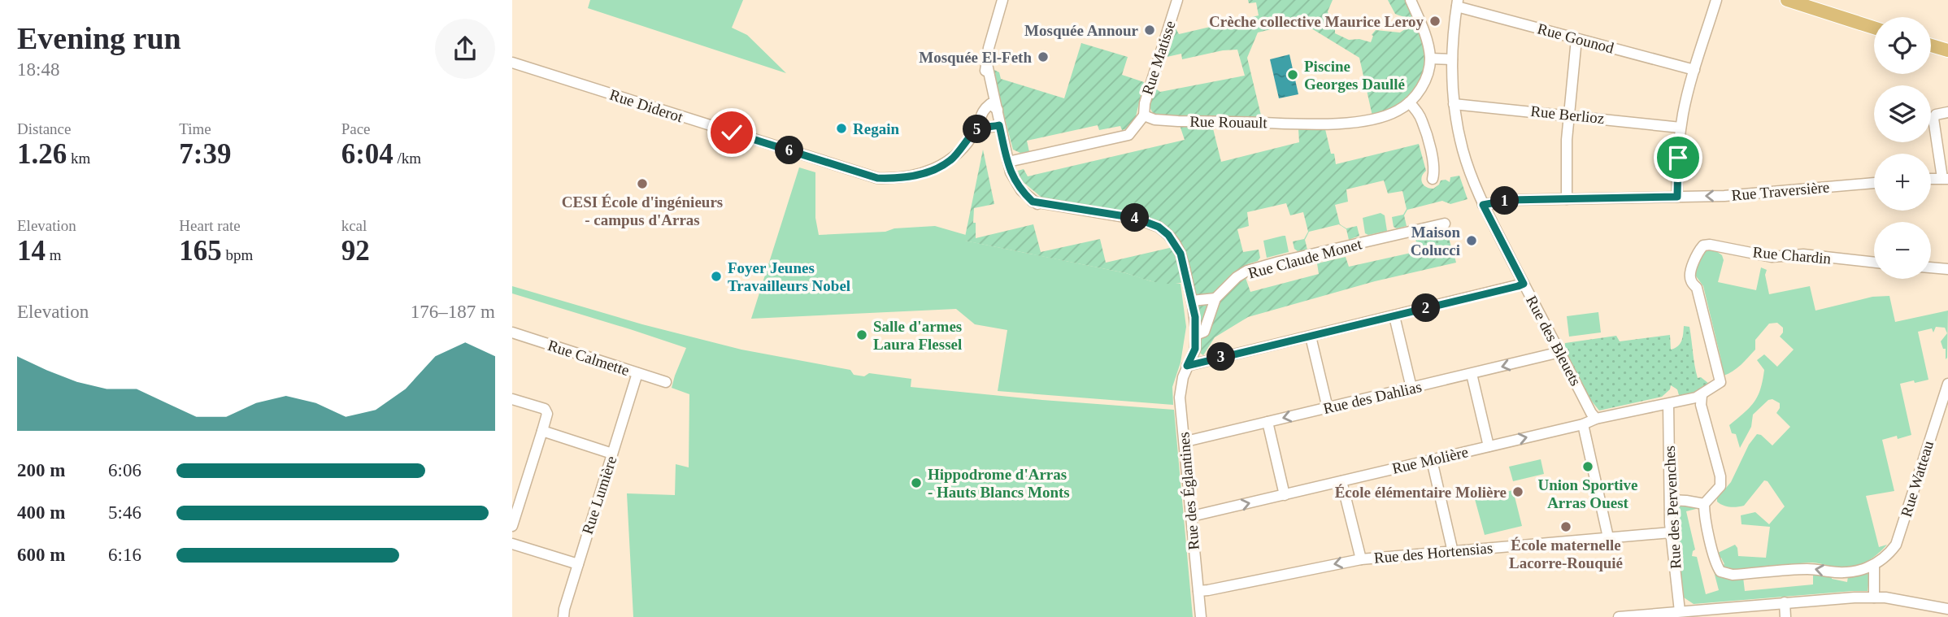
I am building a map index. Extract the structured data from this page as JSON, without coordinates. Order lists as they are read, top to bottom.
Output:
{
  "streets": {
    "street": [
      "Rue Gounod",
      "Rue Matisse",
      "Rue Diderot",
      "Rue Berlioz",
      "Rue Rouault",
      "Rue Traversière",
      "Rue Chardin",
      "Rue Claude Monet",
      "Rue des Bleuets",
      "Rue Calmette",
      "Rue des Dahlias",
      "Rue Molière",
      "Rue Watteau",
      "Rue des Églantines",
      "Rue Lumière",
      "Rue des Pervenches",
      "Rue des Hortensias"
    ]
  },
  "crossings": [
    ["Rue Gounod", "Rue des Bleuets"],
    ["Rue Matisse", "Rue Rouault"],
    ["Rue Berlioz", "Rue des Bleuets"],
    ["Rue Traversière", "Rue des Bleuets"],
    ["Rue Chardin", "Rue Molière"],
    ["Rue Claude Monet", "Rue des Églantines"],
    ["Rue des Bleuets", "Rue des Dahlias"],
    ["Rue des Bleuets", "Rue Molière"],
    ["Rue Calmette", "Rue Lumière"],
    ["Rue des Dahlias", "Rue des Églantines"],
    ["Rue Molière", "Rue des Églantines"],
    ["Rue Molière", "Rue des Pervenches"],
    ["Rue des Églantines", "Rue des Hortensias"],
    ["Rue des Pervenches", "Rue des Hortensias"]
  ],
  "one_way": ["Rue Traversière", "Rue Molière"],
  "places": [
    "Crèche collective Maurice Leroy",
    "Mosquée Annour",
    "Mosquée El-Feth",
    "Piscine Georges Daullé",
    "Regain",
    "CESI École d'ingénieurs - campus d'Arras",
    "Maison Colucci",
    "Foyer Jeunes Travailleurs Nobel",
    "Salle d'armes Laura Flessel",
    "Union Sportive Arras Ouest",
    "Hippodrome d'Arras - Hauts Blancs Monts",
    "École élémentaire Molière",
    "École maternelle Lacorre-Rouquié"
  ],
  "page": {
    "heading": ["Evening run", "18:48"],
    "map_buttons": ["+", "−"],
    "stats": [
      ["Distance", "1.26 km"],
      ["Time", "7:39"],
      ["Pace", "6:04 /km"],
      ["Elevation", "14 m"],
      ["Heart rate", "165 bpm"],
      ["kcal", "92"]
    ],
    "pins": [
      "5",
      "6",
      "1",
      "4",
      "2",
      "3"
    ],
    "chart": ["Elevation", "176–187 m"],
    "list": [
      {
        "name": "200 m",
        "note": "6:06"
      },
      {
        "name": "400 m",
        "note": "5:46"
      },
      {
        "name": "600 m",
        "note": "6:16"
      }
    ]
  }
}
